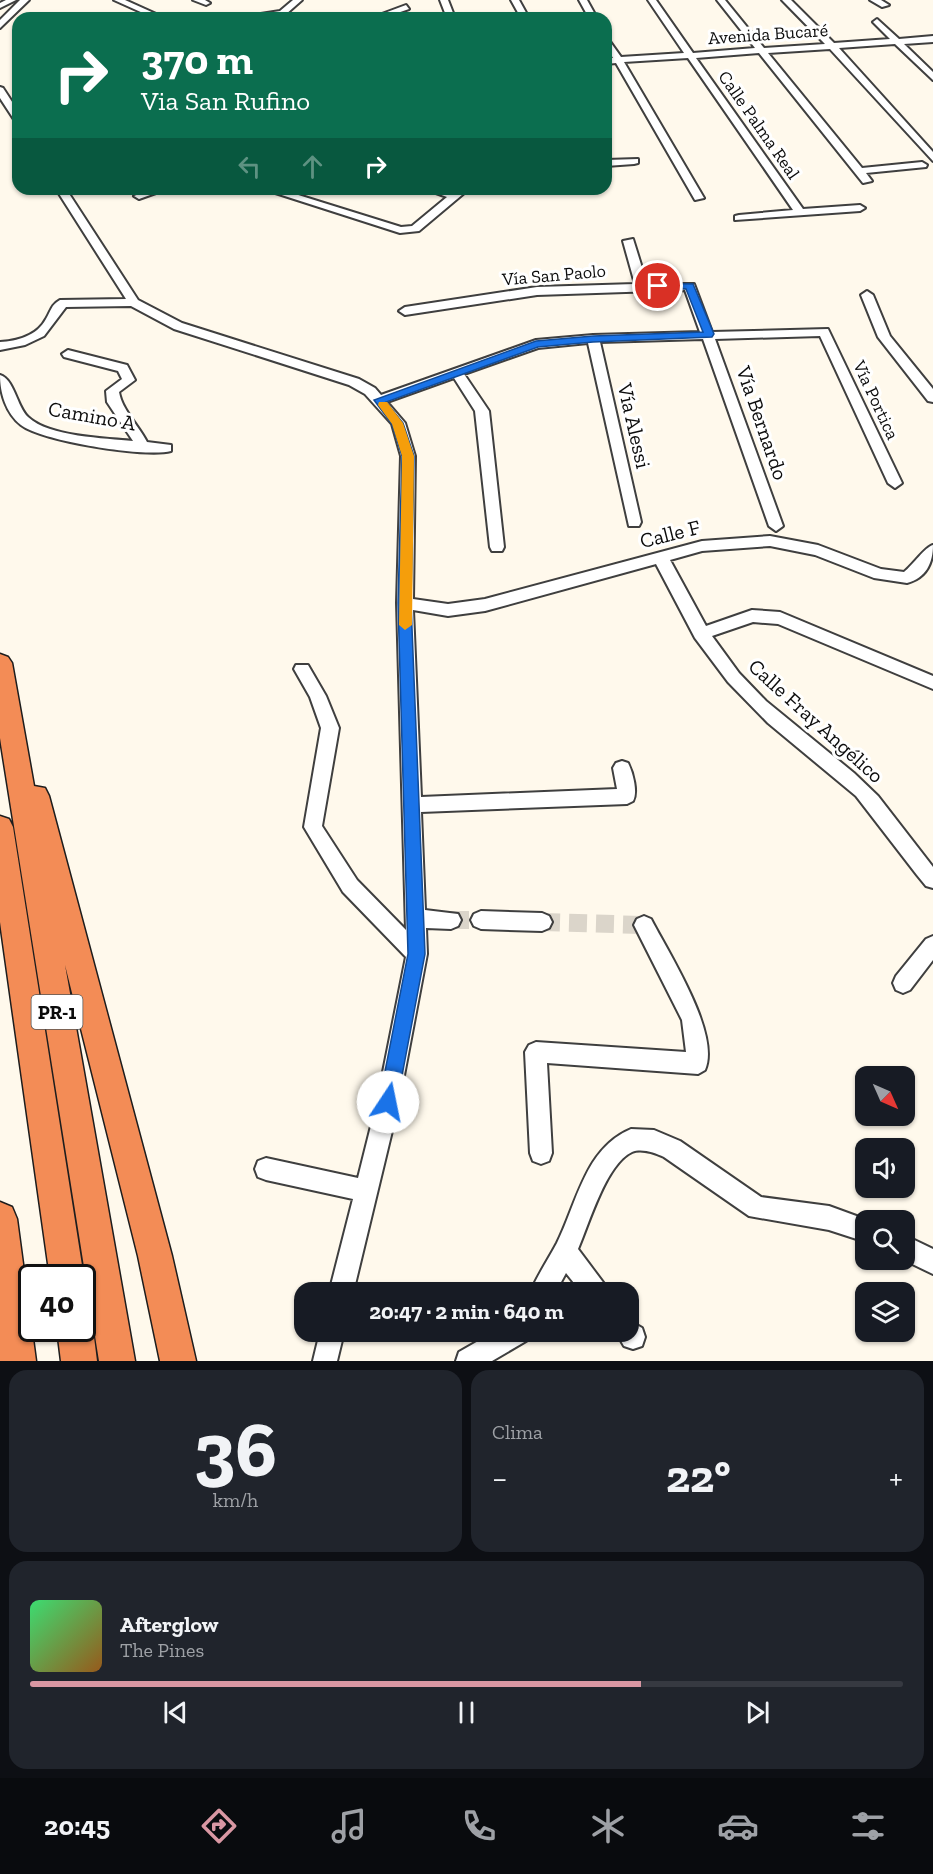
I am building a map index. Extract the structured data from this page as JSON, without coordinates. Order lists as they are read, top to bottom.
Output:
{
  "streets": {
    "highway": ["PR-1"],
    "street": [
      "Avenida Bucaré",
      "Calle Palma Real",
      "Vía San Paolo",
      "Vía Portica",
      "Camino A",
      "Vía Bernardo",
      "Vía Alessi",
      "Calle F",
      "Calle Fray Angélico"
    ]
  },
  "crossings": [
    ["Avenida Bucaré", "Calle Palma Real"],
    ["Vía San Paolo", "Vía Portica"],
    ["Vía San Paolo", "Vía Bernardo"],
    ["Vía Portica", "Vía Bernardo"],
    ["Calle F", "Calle Fray Angélico"]
  ],
  "north": "bottom right",
  "page": {
    "turn": ["370 m", "Via San Rufino"],
    "limit": "40",
    "trip": "20:47 · 2 min · 640 m",
    "tile": [
      ["36", "km/h"],
      "Clima"
    ],
    "heat": ["−", "22°", "+"],
    "song": ["Afterglow", "The Pines"],
    "tabs": "20:45"
  }
}
